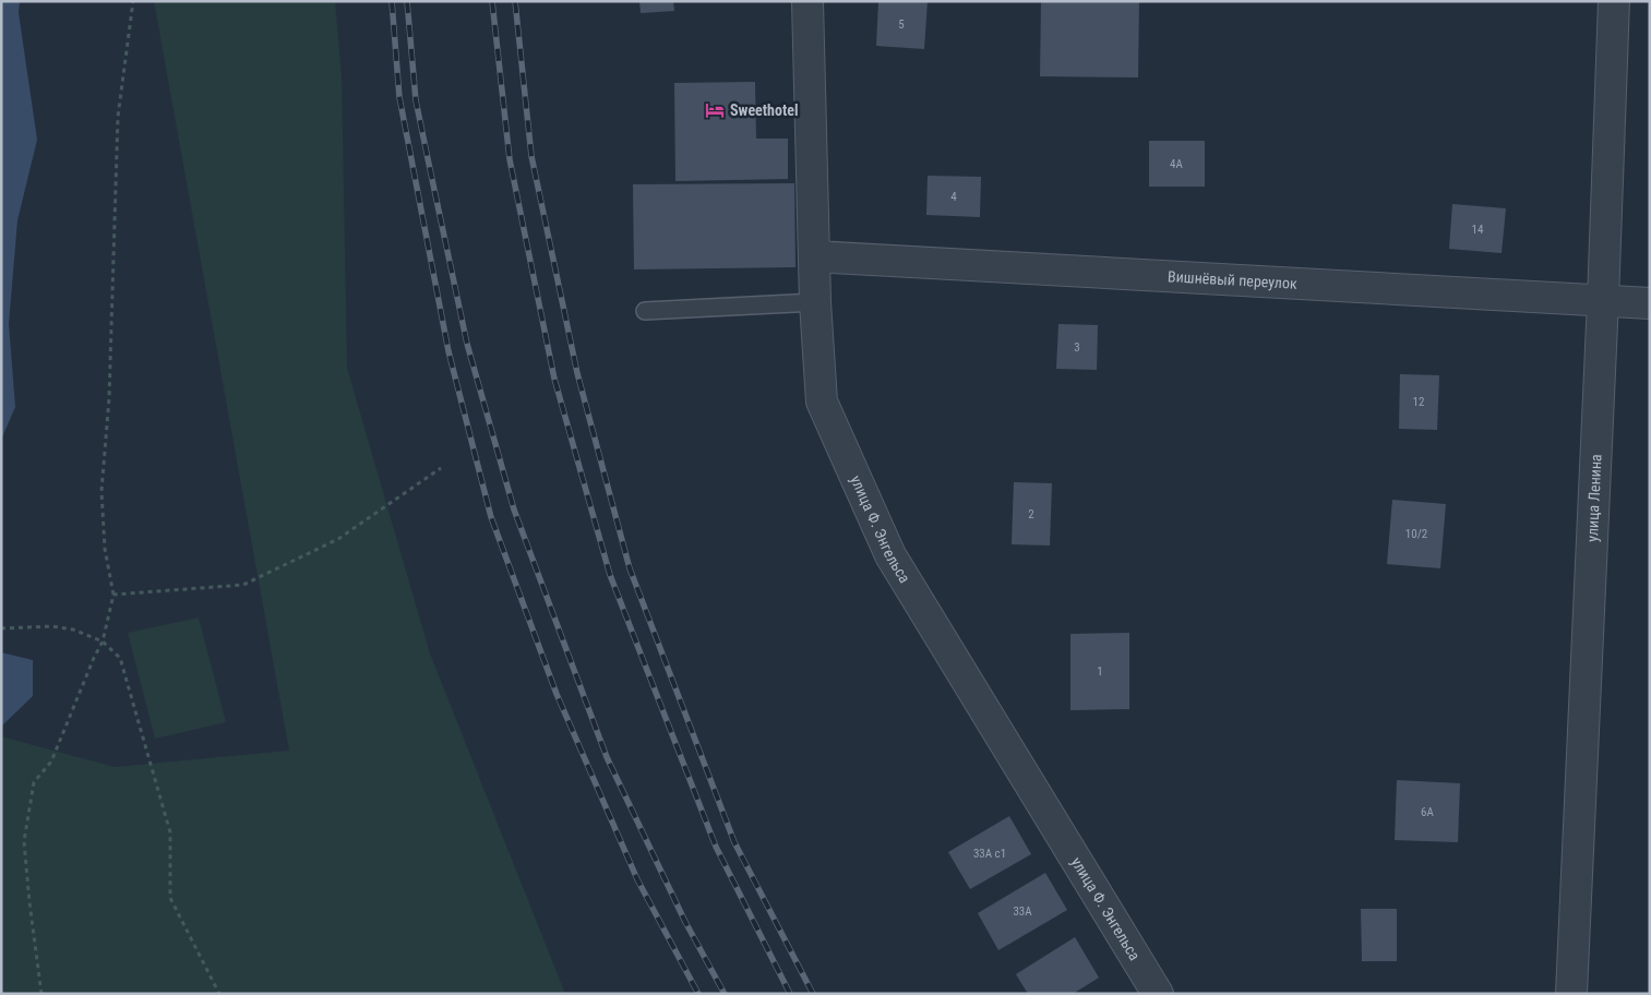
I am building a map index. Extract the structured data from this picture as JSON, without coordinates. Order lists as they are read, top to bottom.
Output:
{
  "streets": {
    "street": ["Вишнёвый переулок", "улица Ленина", "улица Ф. Энгельса"]
  },
  "crossings": [
    ["Вишнёвый переулок", "улица Ленина"],
    ["Вишнёвый переулок", "улица Ф. Энгельса"]
  ],
  "places": {
    "hotel": ["Sweethotel"]
  },
  "house_numbers": [
    "5",
    "4А",
    "4",
    "14",
    "3",
    "12",
    "2",
    "10/2",
    "1",
    "6А",
    "33А с1",
    "33А"
  ]
}
